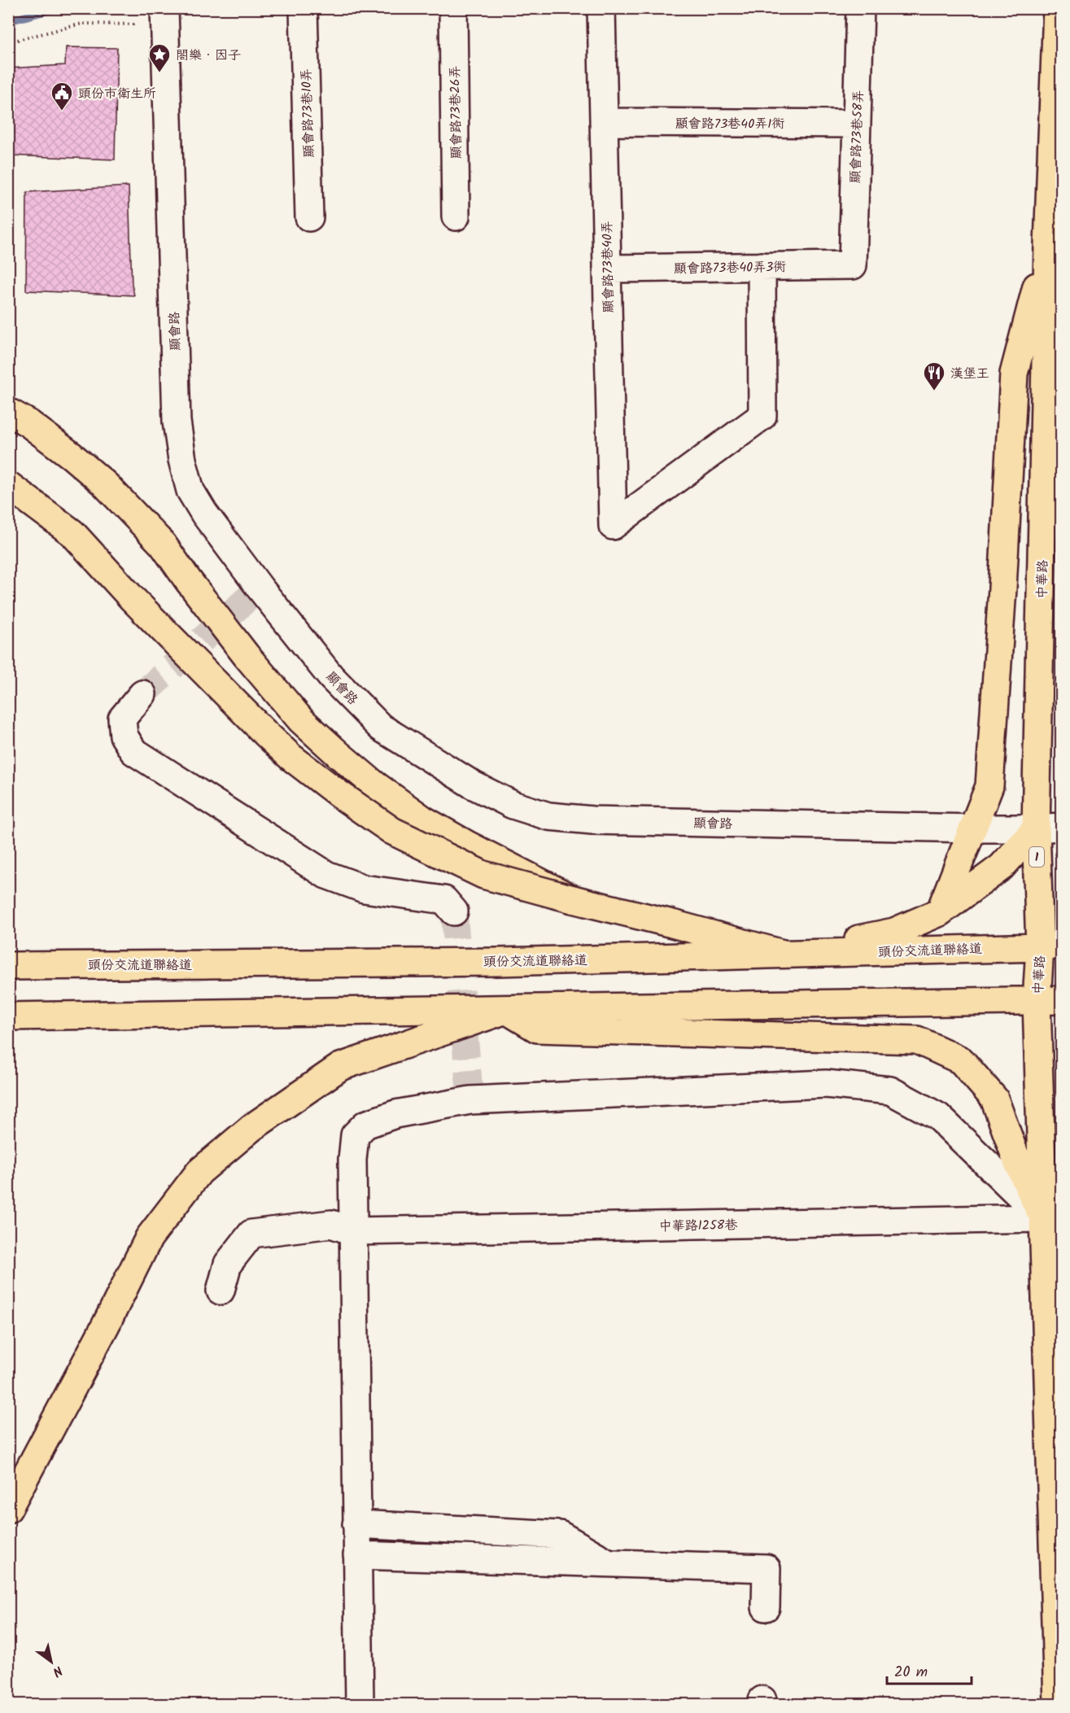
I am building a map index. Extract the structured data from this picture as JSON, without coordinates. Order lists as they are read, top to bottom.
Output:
{
  "streets": {
    "main road": ["中華路", "1", "頭份交流道聯絡道"],
    "street": [
      "顯會路73巷26弄",
      "顯會路73巷10弄",
      "顯會路73巷40弄1衖",
      "顯會路73巷58弄",
      "顯會路73巷40弄",
      "顯會路73巷40弄3衖",
      "顯會路",
      "中華路1258巷"
    ]
  },
  "crossings": [
    ["顯會路73巷40弄1衖", "顯會路73巷58弄"],
    ["顯會路73巷40弄1衖", "顯會路73巷40弄"],
    ["顯會路73巷58弄", "顯會路73巷40弄3衖"],
    ["顯會路73巷40弄", "顯會路73巷40弄3衖"],
    ["顯會路", "中華路"],
    ["中華路", "頭份交流道聯絡道"],
    ["中華路", "中華路1258巷"]
  ],
  "places": {
    "place": ["閤樂‧因子"],
    "public building": ["頭份市衛生所"],
    "restaurant": ["漢堡王"]
  },
  "scale_bar": "20 m",
  "north": "bottom right"
}
